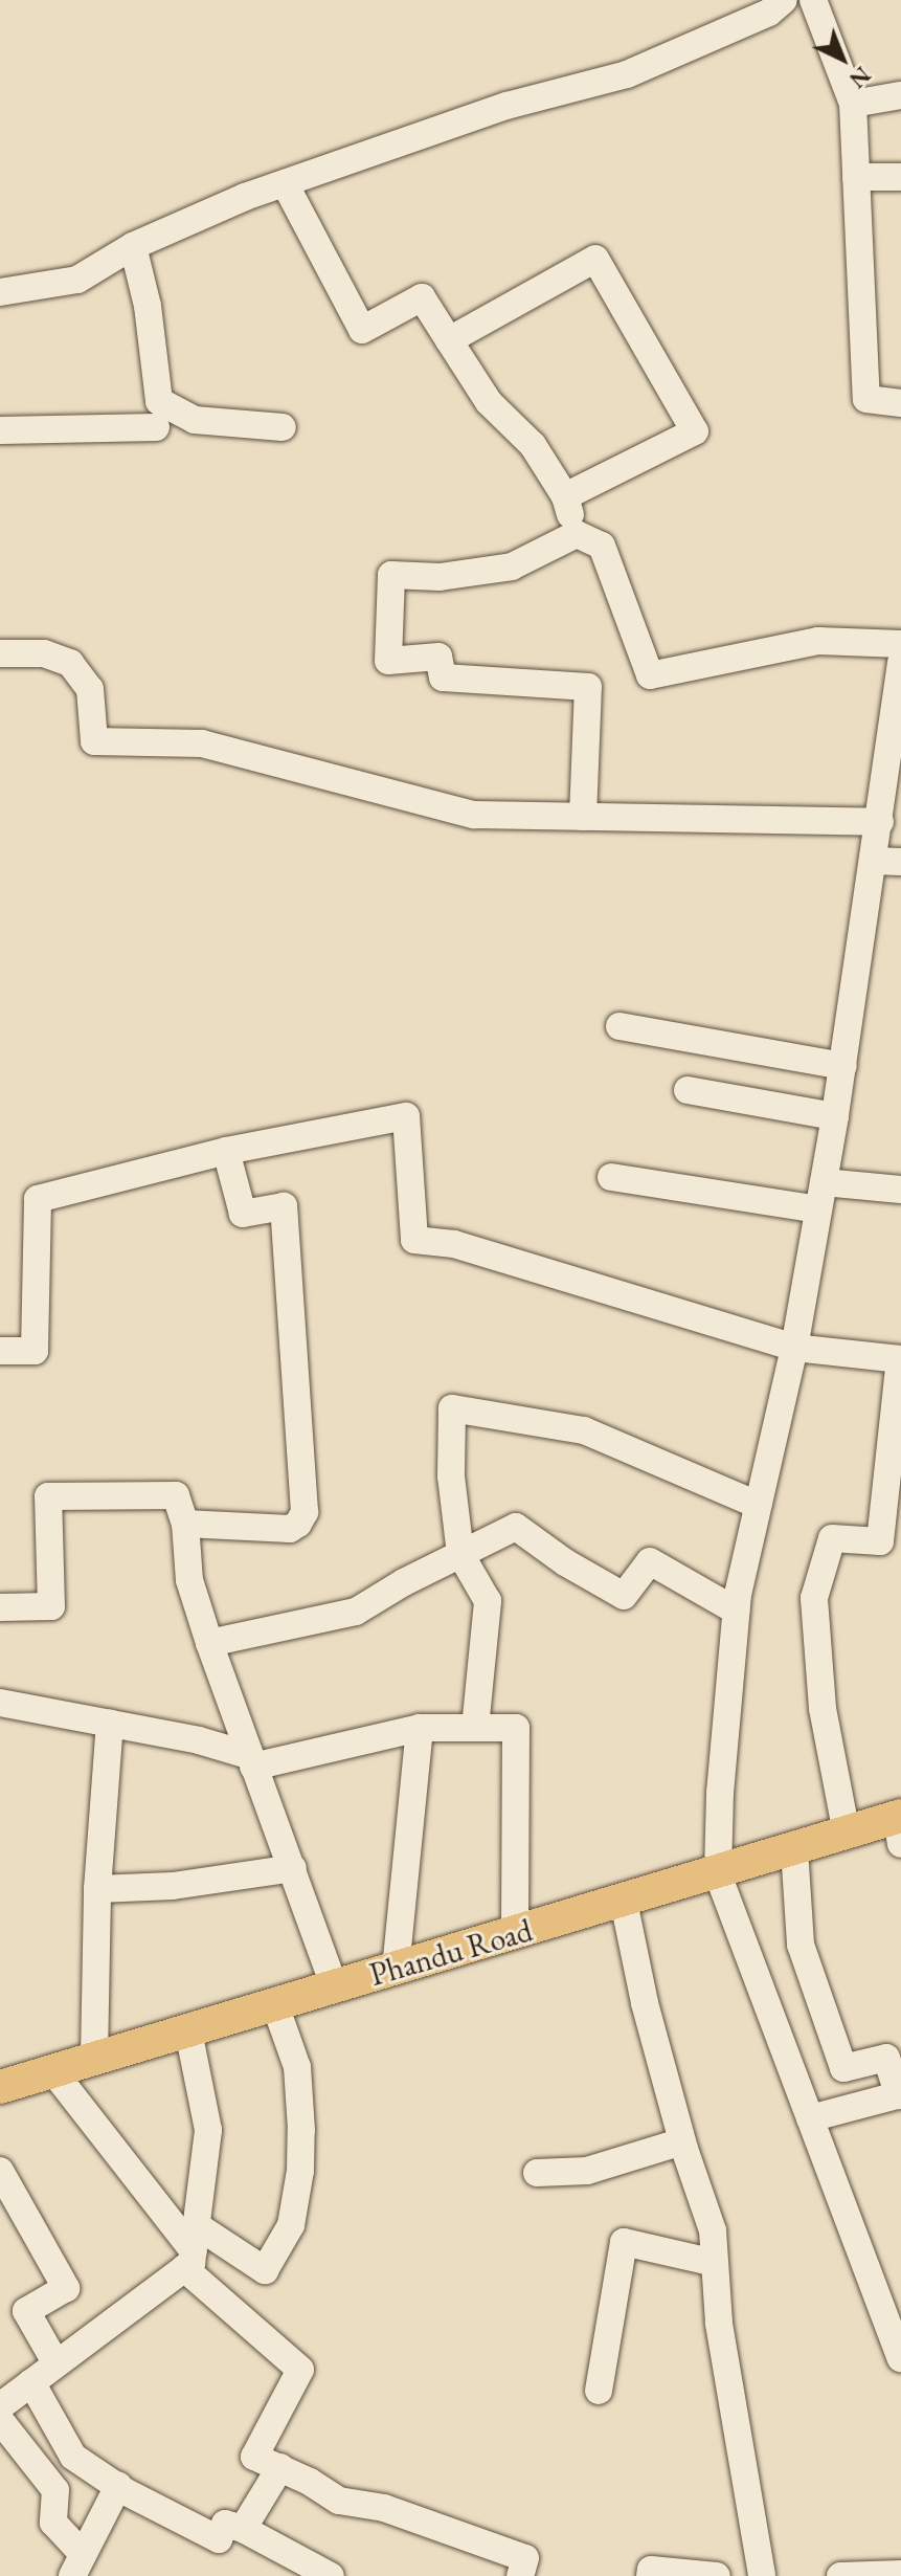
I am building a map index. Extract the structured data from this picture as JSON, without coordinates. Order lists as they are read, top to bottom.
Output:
{
  "streets": {
    "main road": ["Phandu Road"]
  },
  "north": "bottom right"
}
